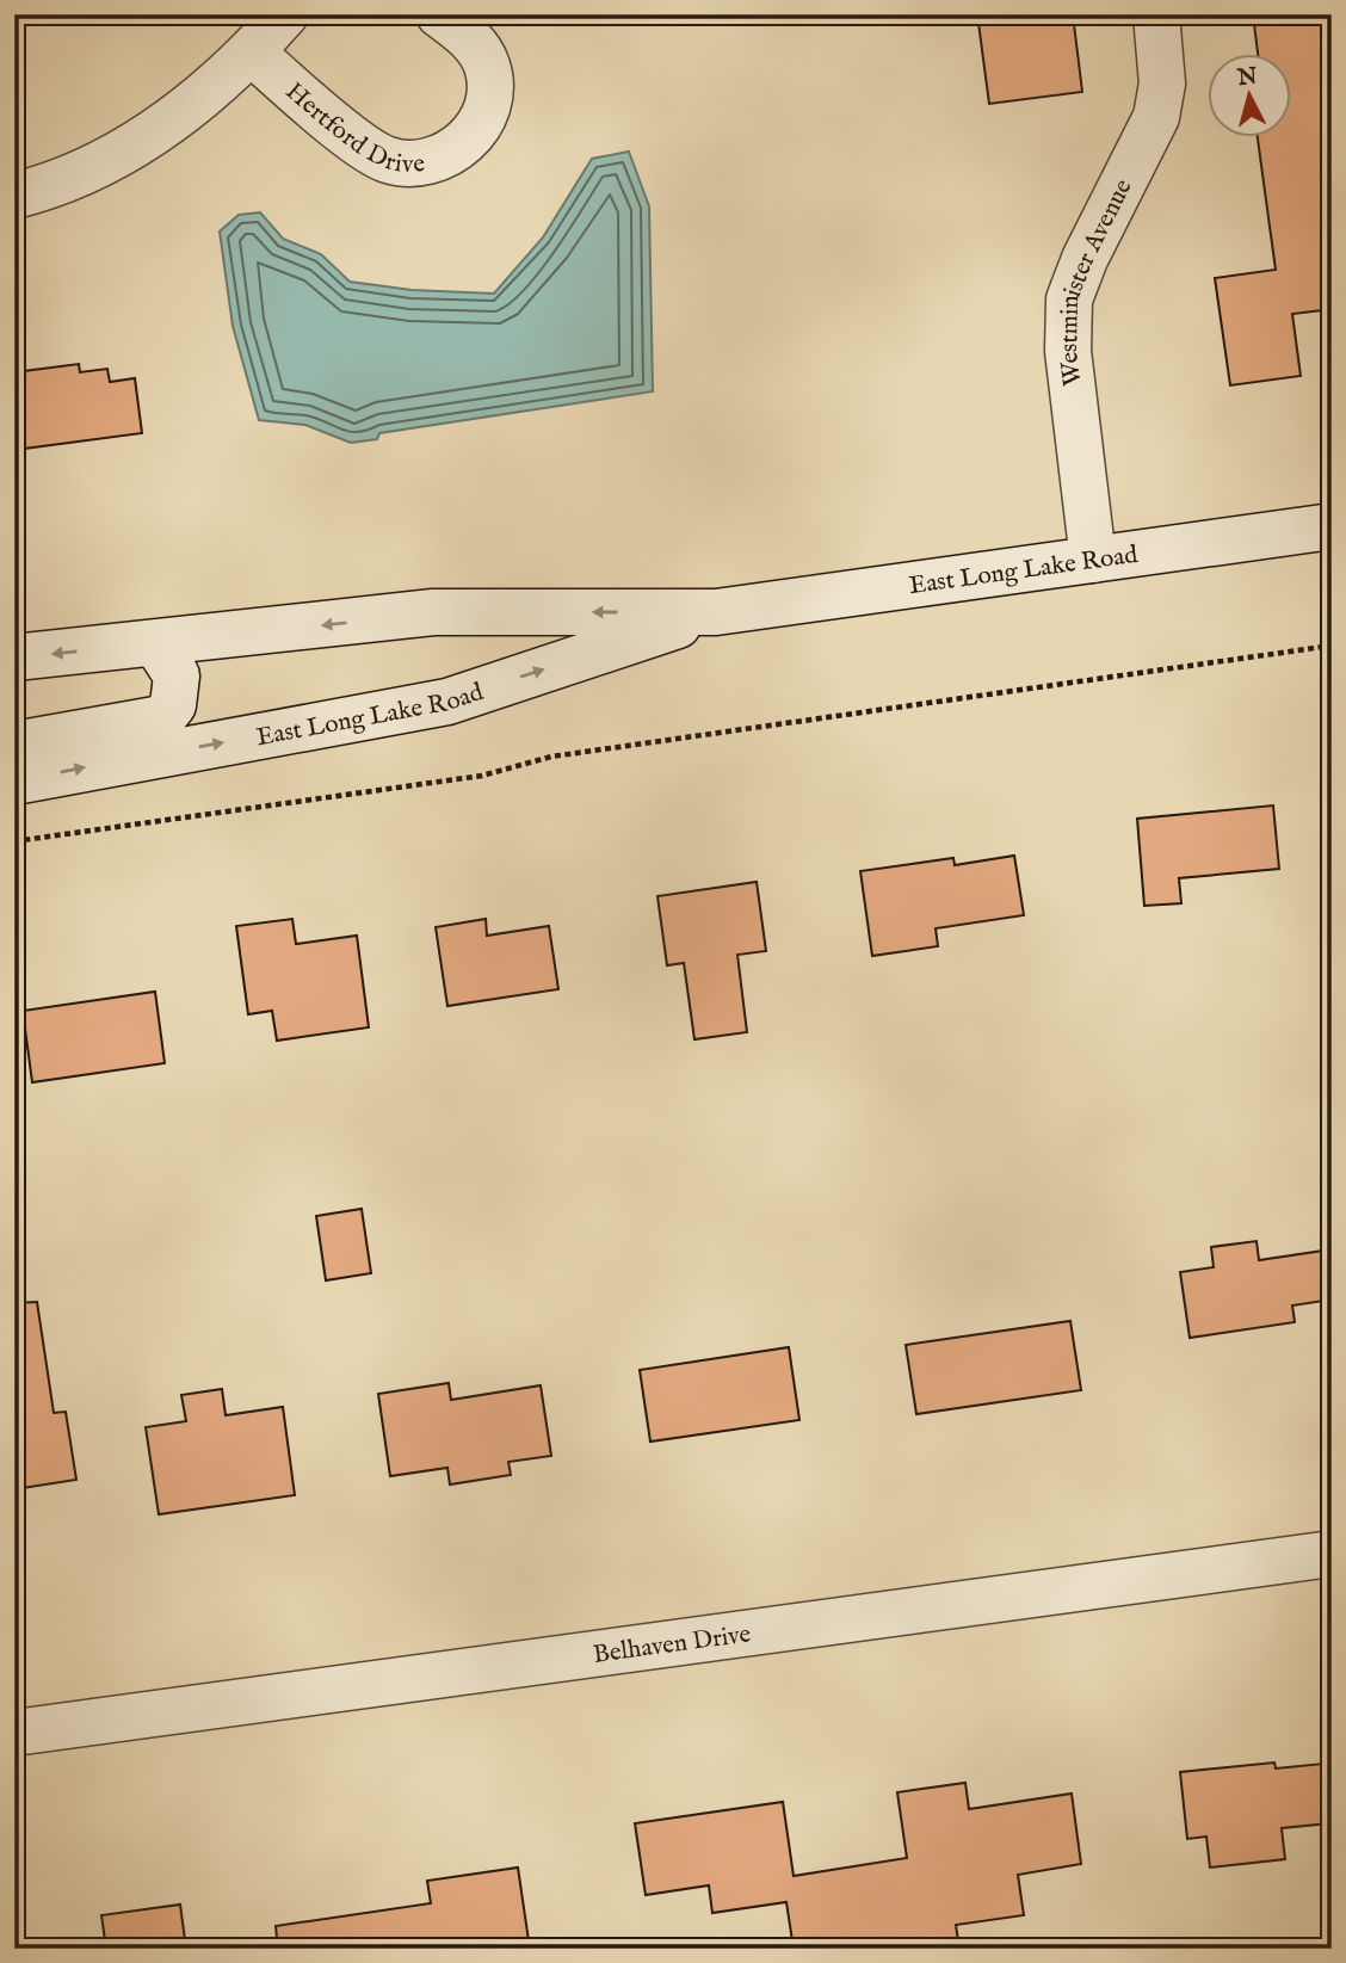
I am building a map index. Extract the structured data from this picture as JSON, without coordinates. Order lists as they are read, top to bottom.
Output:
{
  "streets": {
    "street": [
      "Hertford Drive",
      "Westminister Avenue",
      "East Long Lake Road",
      "Belhaven Drive"
    ]
  },
  "crossings": [
    ["Westminister Avenue", "East Long Lake Road"]
  ],
  "north": "top"
}
